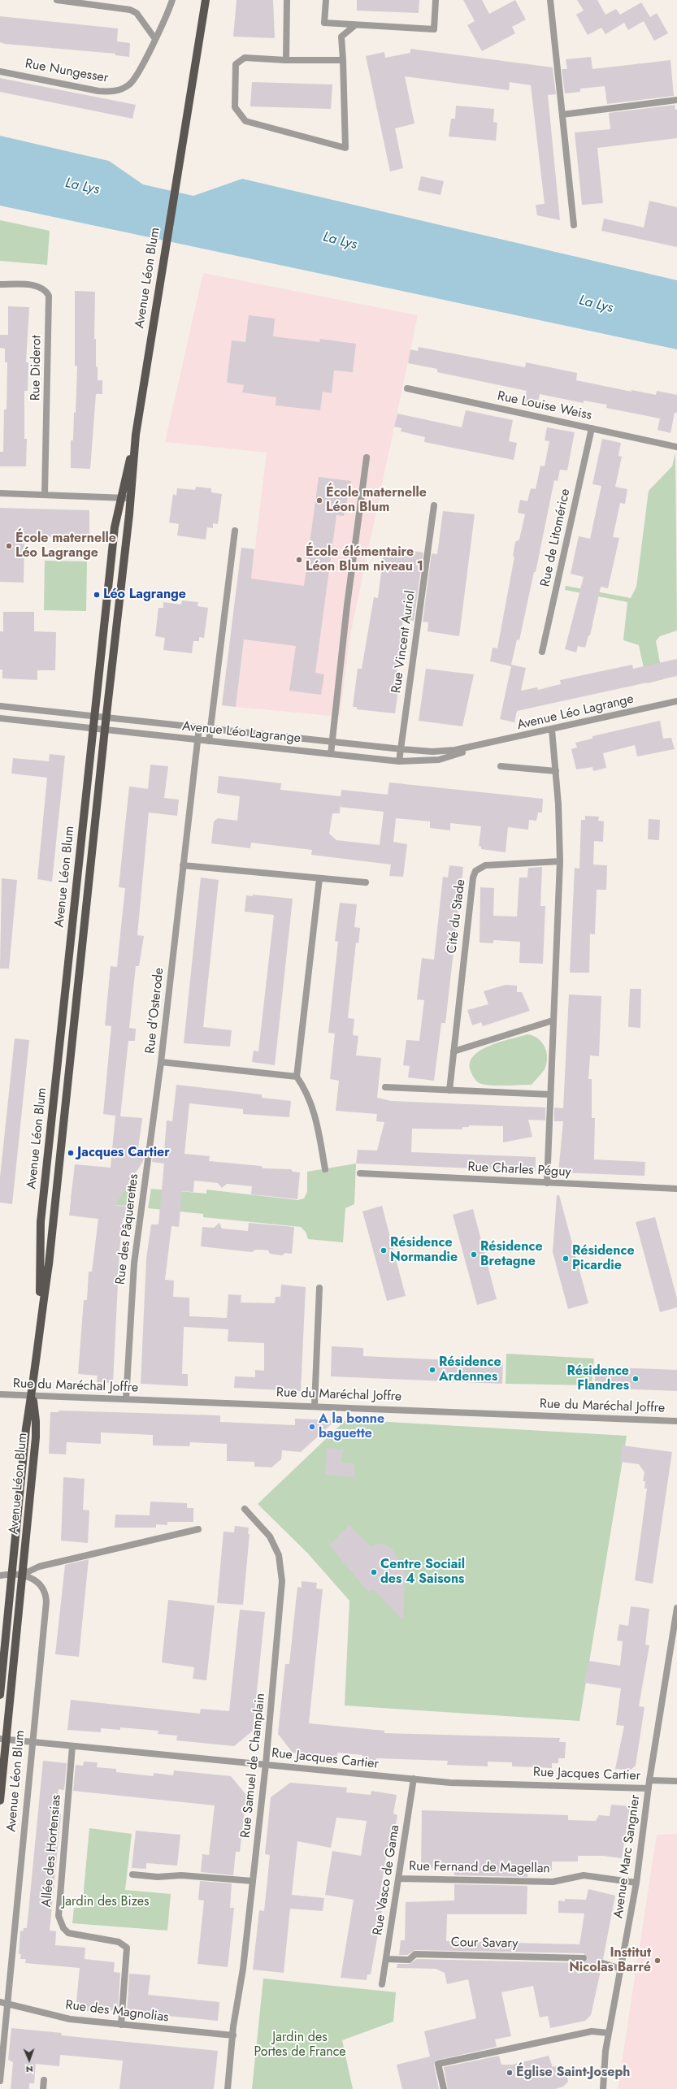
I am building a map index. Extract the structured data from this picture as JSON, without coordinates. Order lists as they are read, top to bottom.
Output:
{
  "streets": {
    "main road": ["Avenue Léon Blum"],
    "street": [
      "Rue Nungesser",
      "Rue Diderot",
      "Rue Louise Weiss",
      "Rue de Litomérice",
      "Rue Vincent Auriol",
      "Avenue Léo Lagrange",
      "Cité du Stade",
      "Rue d'Osterode",
      "Rue Charles Péguy",
      "Rue des Pâquerettes",
      "Rue du Maréchal Joffre",
      "Rue Jacques Cartier",
      "Rue Samuel de Champlain",
      "Allée des Hortensias",
      "Avenue Marc Sangnier",
      "Rue Fernand de Magellan",
      "Rue Vasco de Gama",
      "Cour Savary",
      "Rue des Magnolias"
    ]
  },
  "crossings": [
    ["Avenue Léon Blum", "Avenue Léo Lagrange"],
    ["Avenue Léon Blum", "Rue du Maréchal Joffre"],
    ["Avenue Léon Blum", "Rue Jacques Cartier"],
    ["Avenue Léon Blum", "Rue des Magnolias"],
    ["Rue Louise Weiss", "Rue de Litomérice"],
    ["Rue Vincent Auriol", "Avenue Léo Lagrange"],
    ["Avenue Léo Lagrange", "Rue d'Osterode"],
    ["Rue d'Osterode", "Rue des Pâquerettes"],
    ["Rue des Pâquerettes", "Rue du Maréchal Joffre"],
    ["Rue Jacques Cartier", "Rue Samuel de Champlain"],
    ["Rue Jacques Cartier", "Allée des Hortensias"],
    ["Rue Jacques Cartier", "Avenue Marc Sangnier"],
    ["Rue Jacques Cartier", "Rue Vasco de Gama"],
    ["Rue Samuel de Champlain", "Rue des Magnolias"],
    ["Allée des Hortensias", "Rue des Magnolias"],
    ["Avenue Marc Sangnier", "Rue Fernand de Magellan"],
    ["Rue Fernand de Magellan", "Rue Vasco de Gama"],
    ["Rue Vasco de Gama", "Cour Savary"]
  ],
  "water": ["La Lys"],
  "parks": ["Jardin des Bizes", "Jardin des Portes de France"],
  "places": [
    "École maternelle Léon Blum",
    "École maternelle Léo Lagrange",
    "École élémentaire Léon Blum niveau 1",
    "Léo Lagrange",
    "Jacques Cartier",
    "Résidence Normandie",
    "Résidence Bretagne",
    "Résidence Picardie",
    "Résidence Ardennes",
    "Résidence Flandres",
    "A la bonne baguette",
    "Centre Sociail des 4 Saisons",
    "Institut Nicolas Barré",
    "Église Saint-Joseph"
  ],
  "north": "bottom"
}
